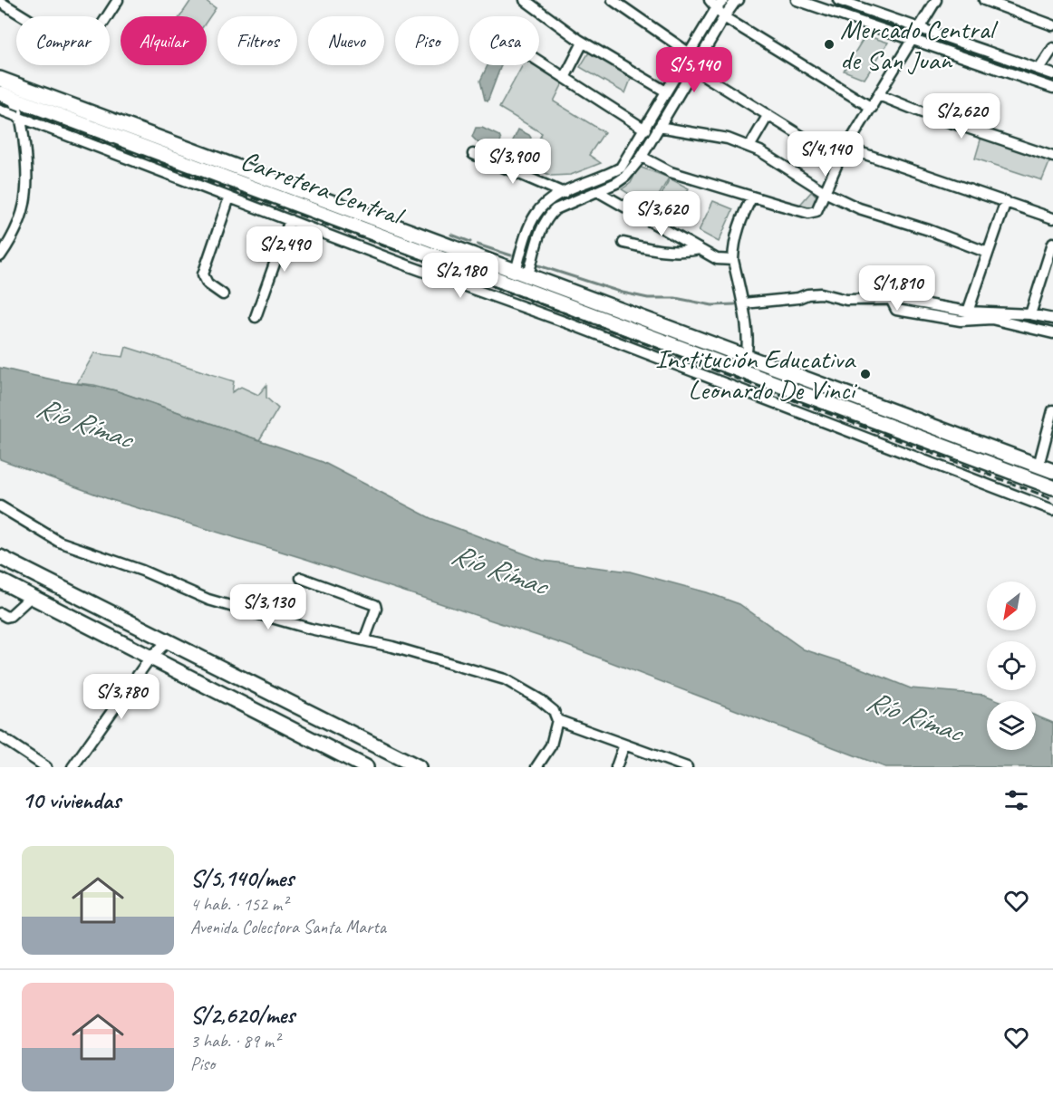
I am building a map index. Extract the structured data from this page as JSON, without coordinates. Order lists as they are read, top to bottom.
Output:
{
  "streets": {
    "highway": ["Carretera Central"]
  },
  "water": ["Río Rímac"],
  "places": ["Mercado Central de San Juan", "Institución Educativa Leonardo De Vinci"],
  "north": "bottom left",
  "page": {
    "chip": [
      "Comprar",
      "Alquilar",
      "Filtros",
      "Nuevo",
      "Piso",
      "Casa"
    ],
    "price": [
      "S/5,140",
      "S/2,620",
      "S/4,140",
      "S/3,900",
      "S/3,620",
      "S/2,490",
      "S/2,180",
      "S/1,810",
      "S/3,130",
      "S/3,780"
    ],
    "heading": "10 viviendas",
    "list": [
      {
        "name": "S/5,140/mes",
        "note": "4 hab. · 152 m² · Avenida Colectora Santa Marta"
      },
      {
        "name": "S/2,620/mes",
        "note": "3 hab. · 89 m² · Piso"
      }
    ]
  }
}
